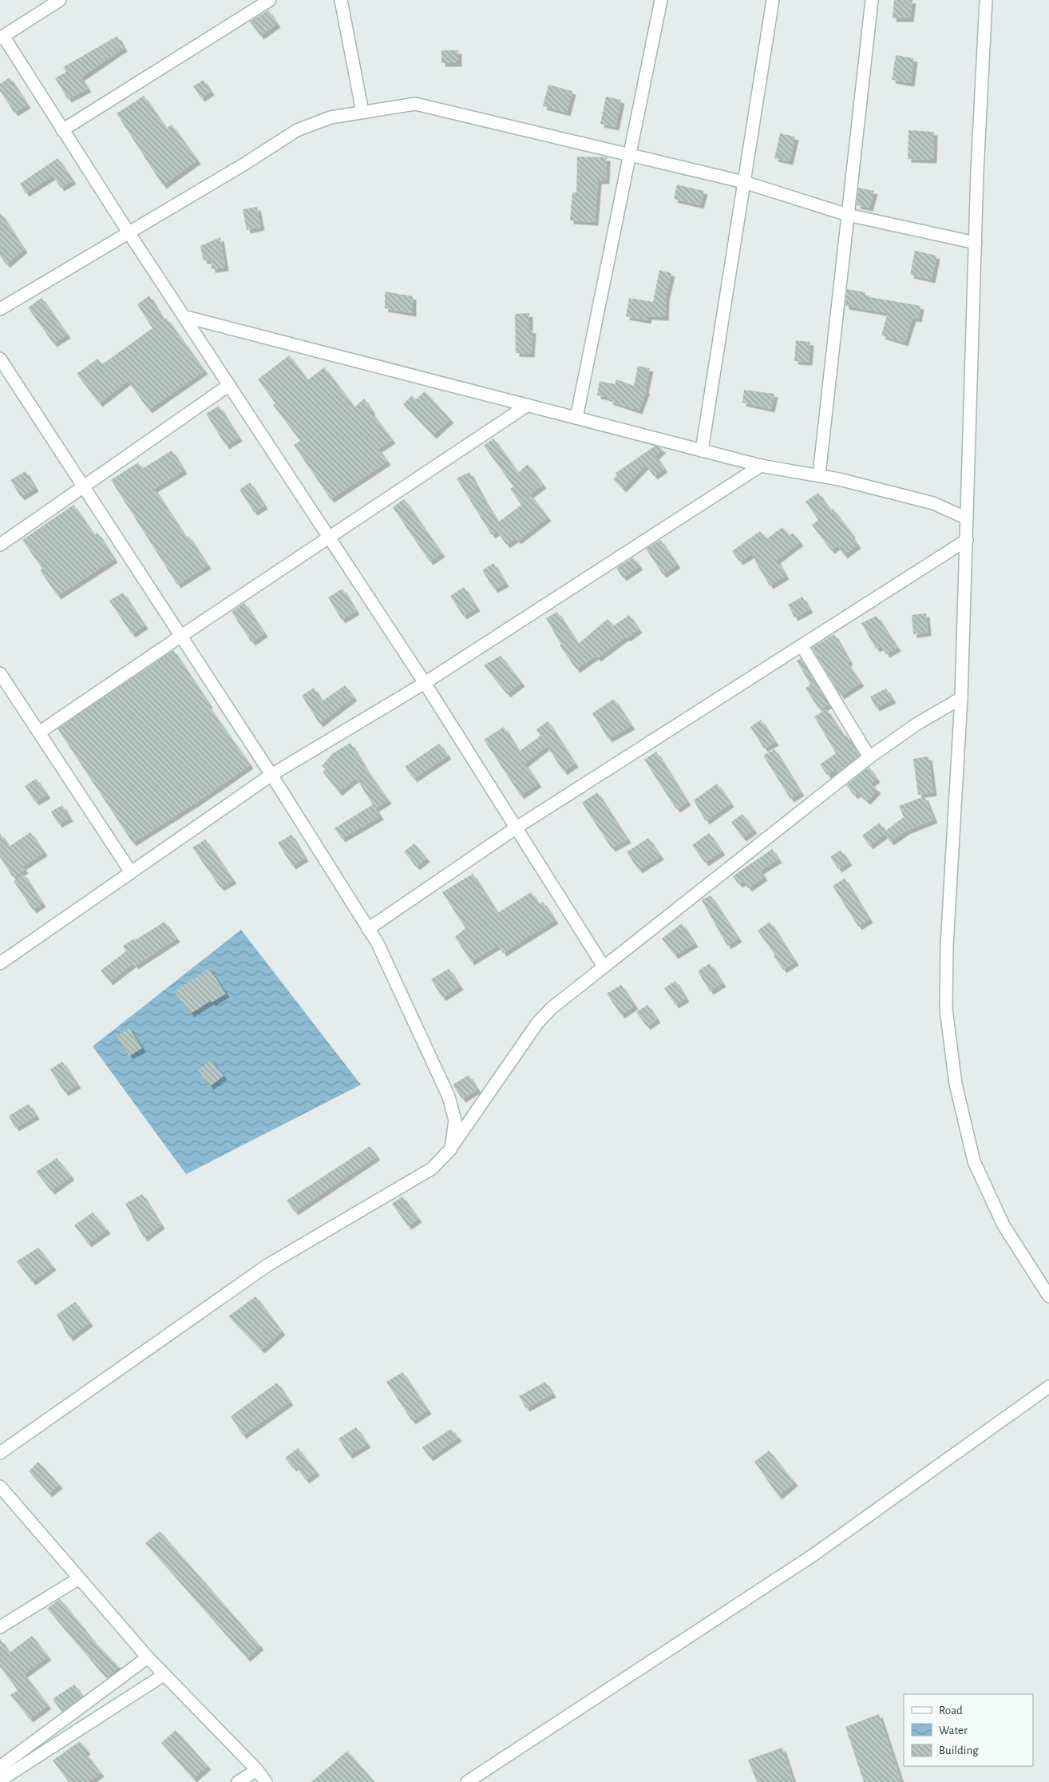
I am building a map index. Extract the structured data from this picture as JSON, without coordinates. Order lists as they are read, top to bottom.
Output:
{
  "legend": ["Road", "Water", "Building"]
}
